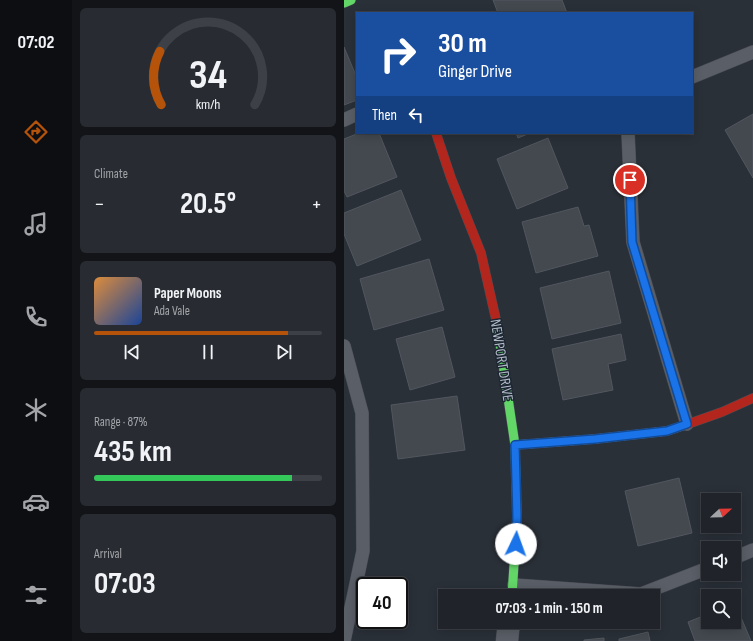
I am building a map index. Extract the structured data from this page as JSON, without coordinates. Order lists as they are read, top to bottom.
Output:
{
  "streets": {
    "street": ["NEWPORT DRIVE"]
  },
  "north": "right",
  "page": {
    "tabs": "07:02",
    "turn": ["30 m", "Ginger Drive"],
    "then": "Then",
    "tile": [
      "Climate",
      ["Range · 87%", "435 km"],
      ["Arrival", "07:03"]
    ],
    "heat": ["−", "20.5°", "+"],
    "song": ["Paper Moons", "Ada Vale"],
    "limit": "40",
    "trip": "07:03 · 1 min · 150 m",
    "gauge": ["34", "km/h"]
  }
}
